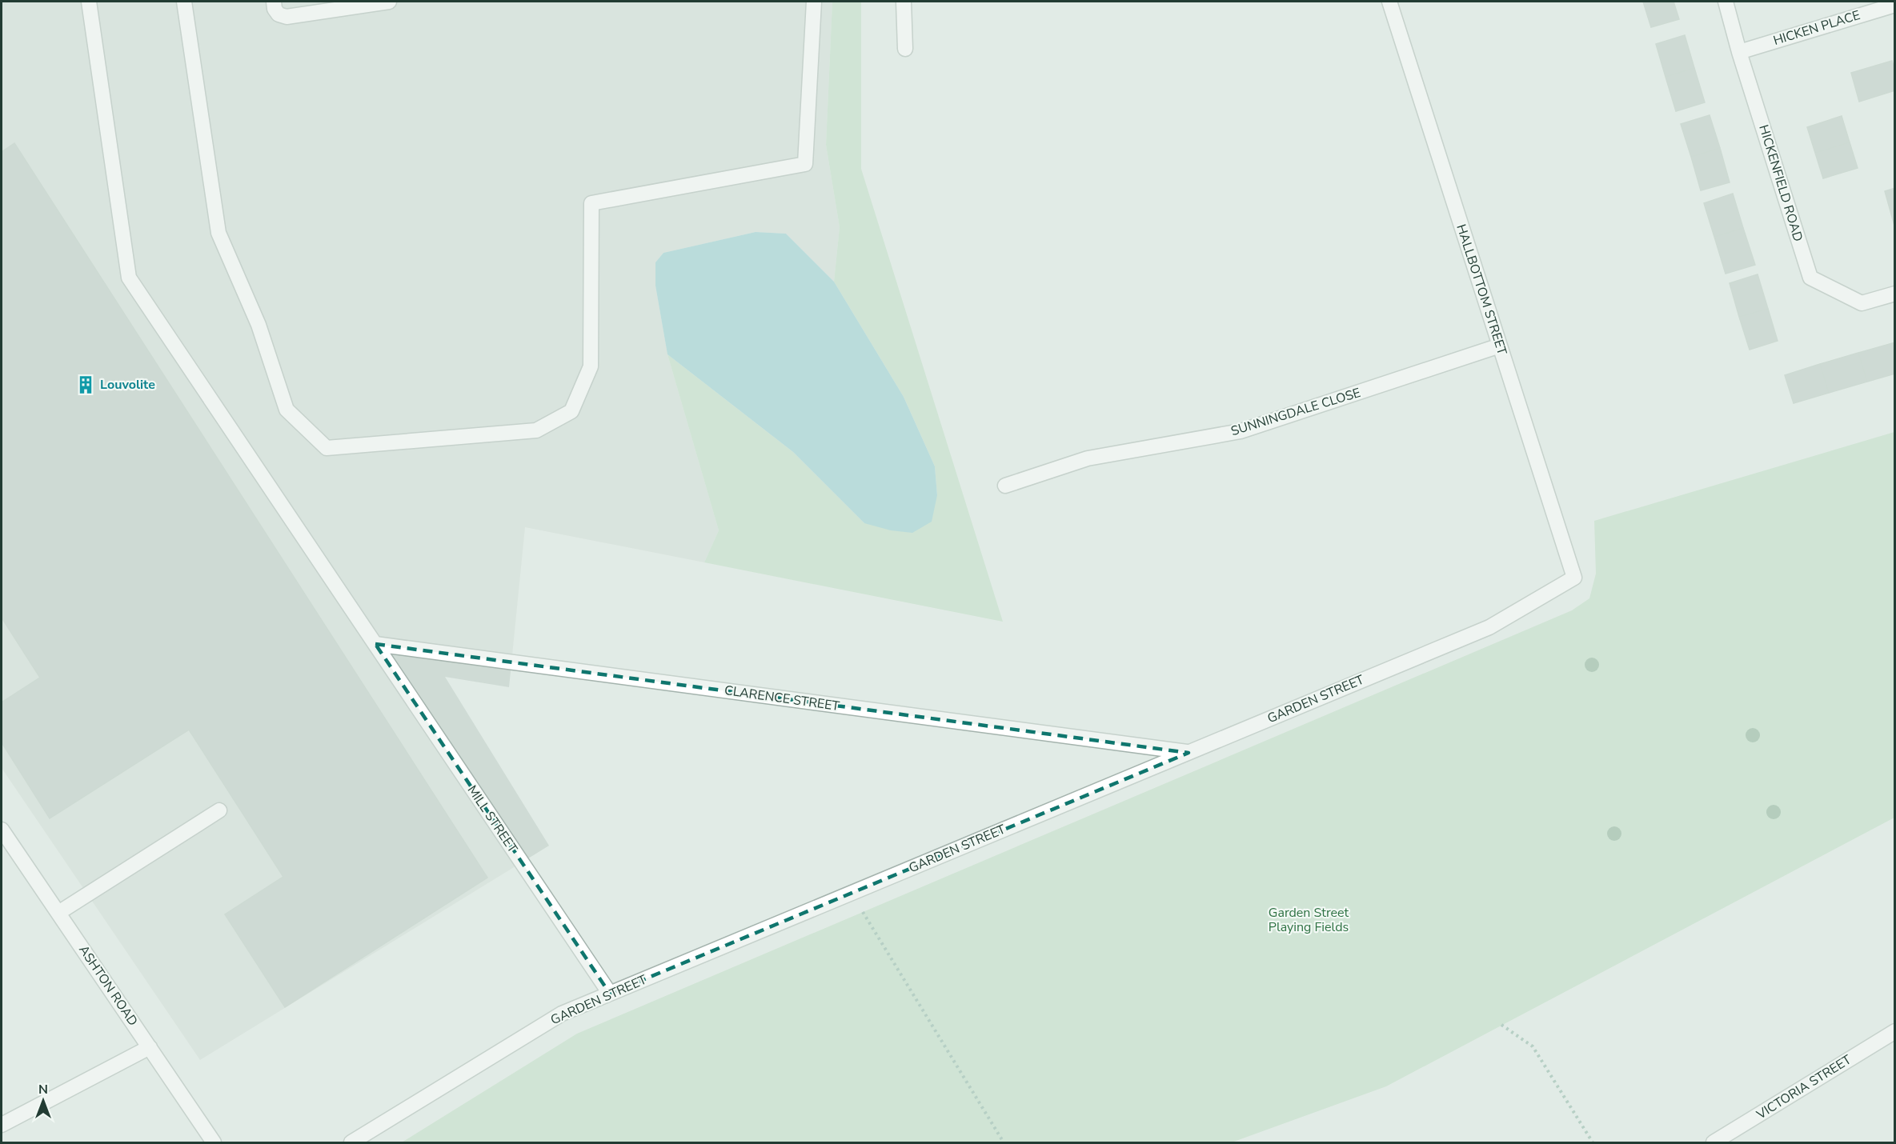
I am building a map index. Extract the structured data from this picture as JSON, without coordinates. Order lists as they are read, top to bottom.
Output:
{
  "streets": {
    "street": [
      "HICKEN PLACE",
      "HICKENFIELD ROAD",
      "HALLBOTTOM STREET",
      "SUNNINGDALE CLOSE",
      "CLARENCE STREET",
      "GARDEN STREET",
      "MILL STREET",
      "ASHTON ROAD",
      "VICTORIA STREET"
    ]
  },
  "crossings": [
    ["HICKEN PLACE", "HICKENFIELD ROAD"],
    ["HALLBOTTOM STREET", "SUNNINGDALE CLOSE"],
    ["HALLBOTTOM STREET", "GARDEN STREET"],
    ["CLARENCE STREET", "GARDEN STREET"],
    ["CLARENCE STREET", "MILL STREET"],
    ["GARDEN STREET", "MILL STREET"]
  ],
  "parks": ["Garden Street Playing Fields"],
  "places": {
    "building": ["Louvolite"]
  },
  "north": "top"
}
